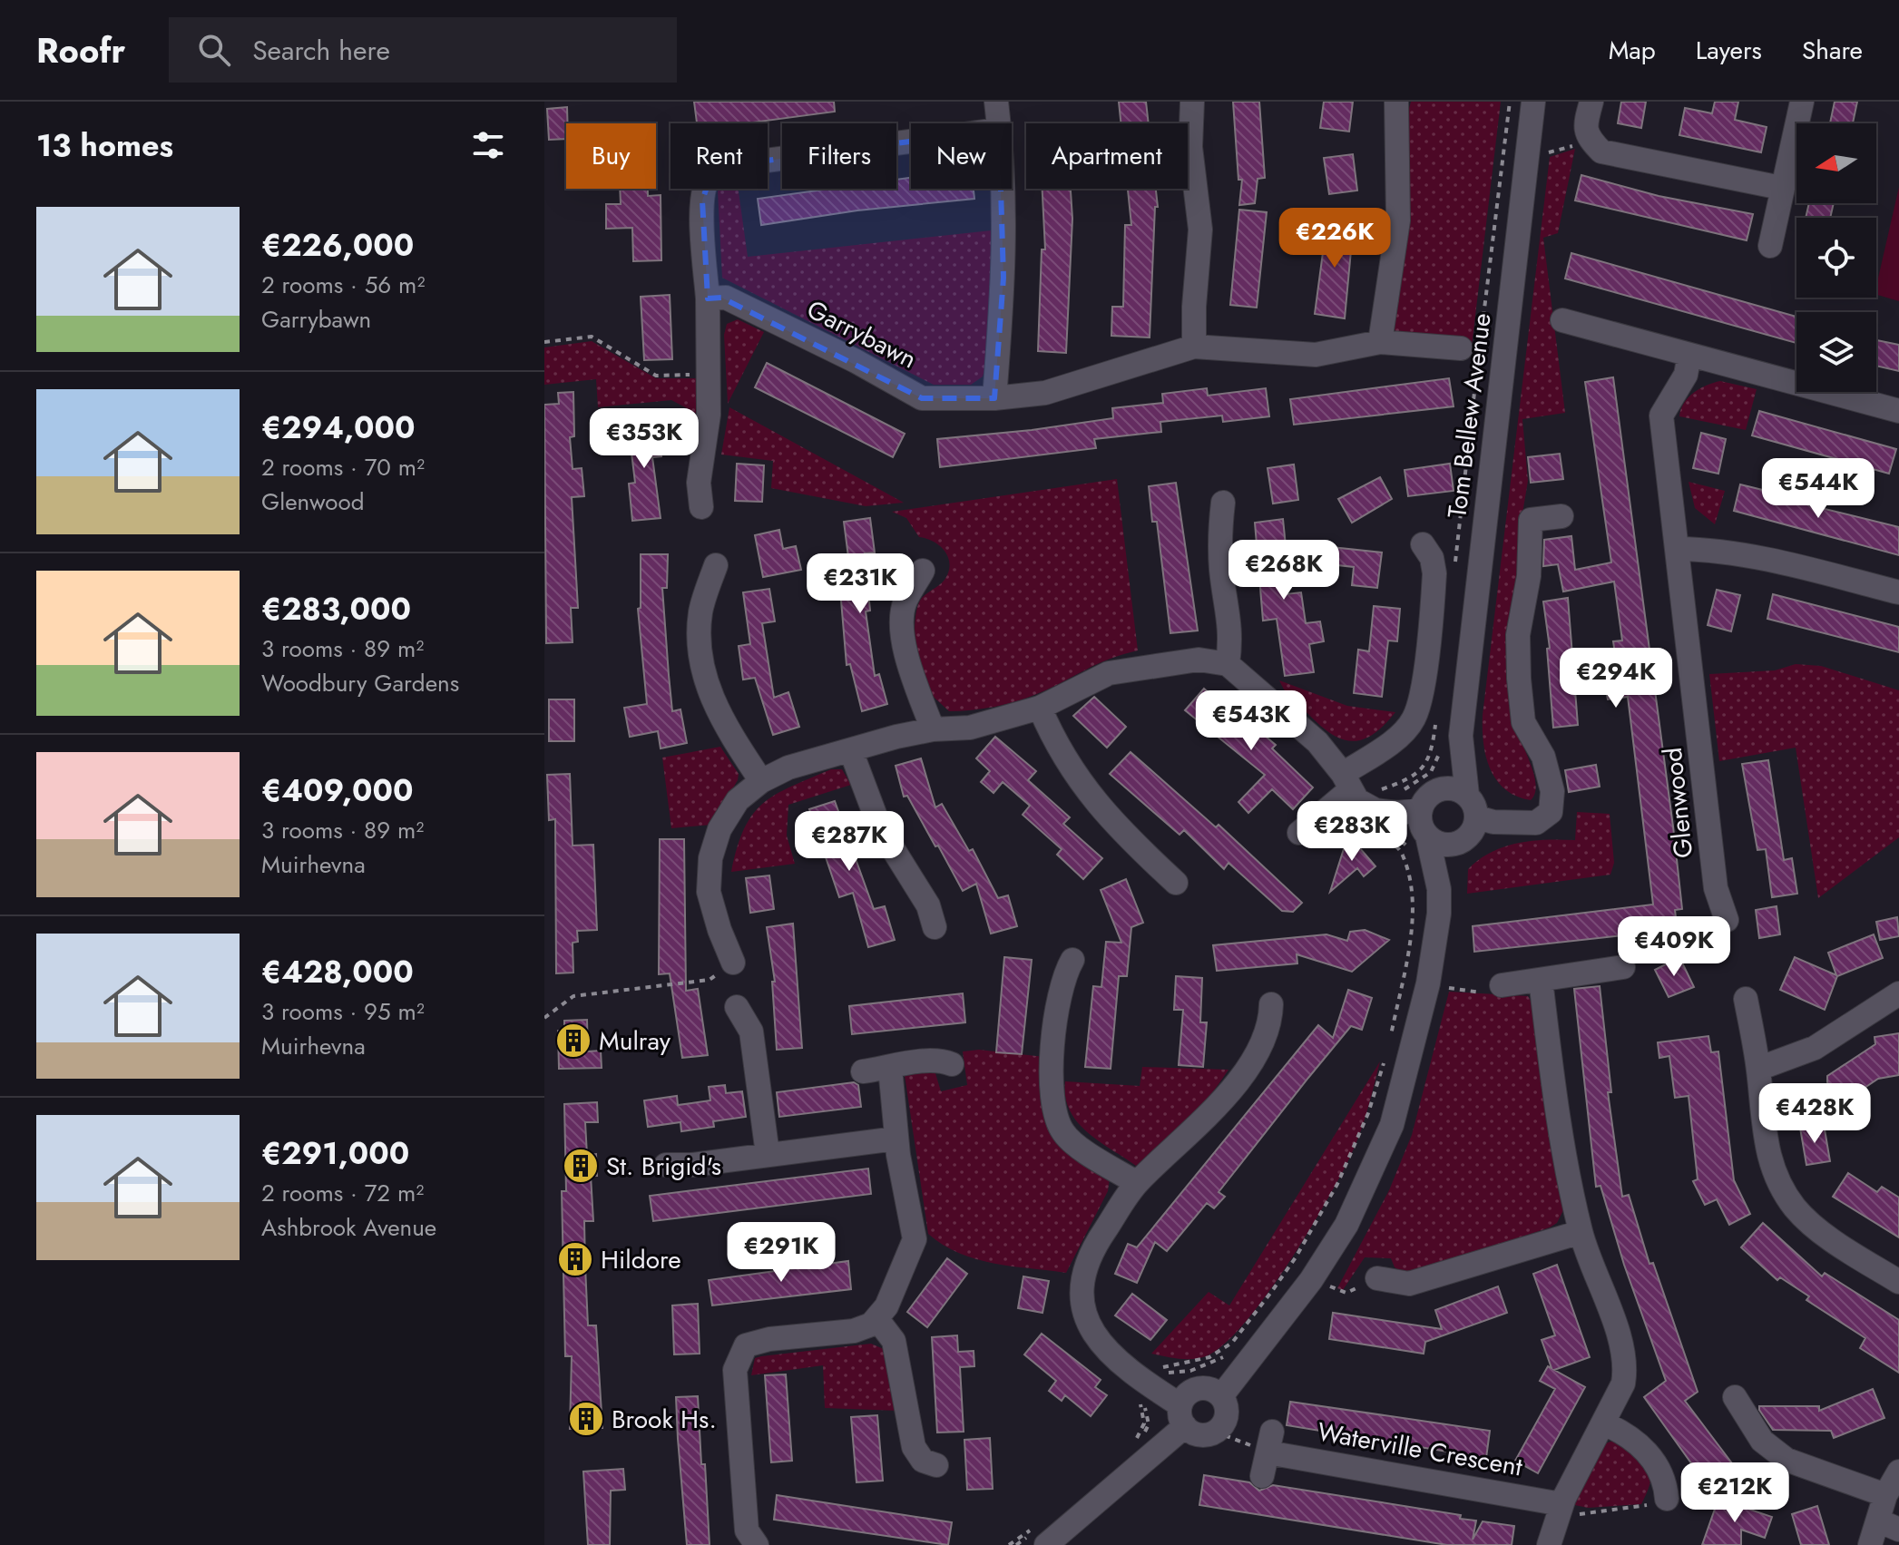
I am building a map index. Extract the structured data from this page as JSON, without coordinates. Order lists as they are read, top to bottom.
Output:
{
  "streets": {
    "street": [
      "Garrybawn",
      "Tom Bellew Avenue",
      "Glenwood",
      "Waterville Crescent"
    ]
  },
  "places": {
    "building": [
      "Mulray",
      "St. Brigid's",
      "Hildore",
      "Brook Hs."
    ]
  },
  "north": "left",
  "page": {
    "header": "Roofr",
    "search": "Search here",
    "nav": ["Map", "Layers", "Share"],
    "heading": "13 homes",
    "chip": [
      "Buy",
      "Rent",
      "Filters",
      "New",
      "Apartment"
    ],
    "list": [
      {
        "name": "€226,000",
        "note": "2 rooms · 56 m² · Garrybawn"
      },
      {
        "name": "€294,000",
        "note": "2 rooms · 70 m² · Glenwood"
      },
      {
        "name": "€283,000",
        "note": "3 rooms · 89 m² · Woodbury Gardens"
      },
      {
        "name": "€409,000",
        "note": "3 rooms · 89 m² · Muirhevna"
      },
      {
        "name": "€428,000",
        "note": "3 rooms · 95 m² · Muirhevna"
      },
      {
        "name": "€291,000",
        "note": "2 rooms · 72 m² · Ashbrook Avenue"
      }
    ],
    "price": [
      "€226K",
      "€353K",
      "€544K",
      "€268K",
      "€231K",
      "€294K",
      "€543K",
      "€283K",
      "€287K",
      "€409K",
      "€428K",
      "€291K",
      "€212K"
    ]
  }
}
